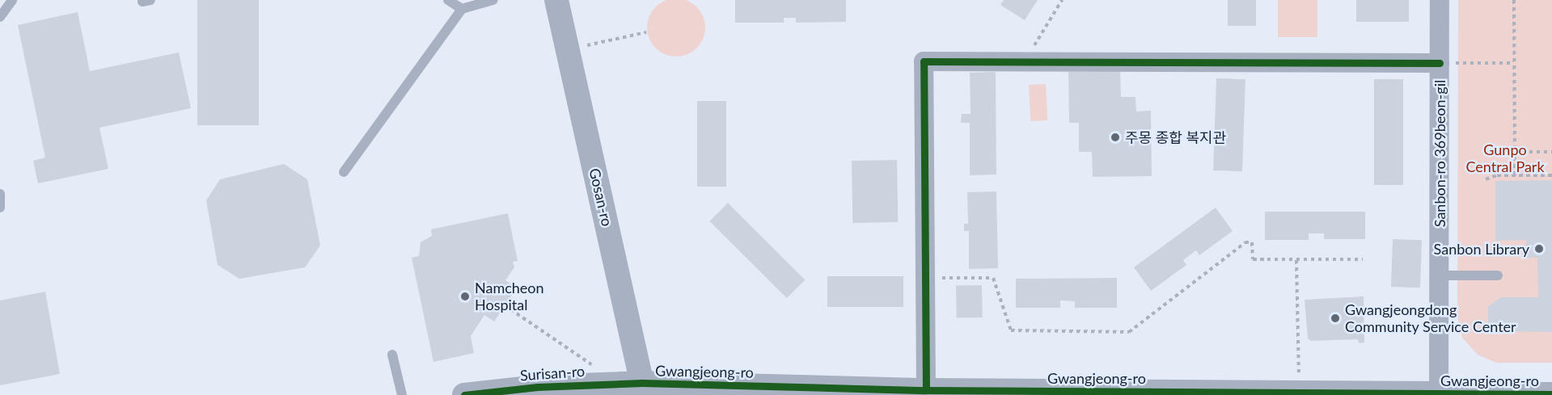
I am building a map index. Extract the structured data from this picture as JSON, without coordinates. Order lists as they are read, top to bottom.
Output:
{
  "streets": {
    "street": [
      "Sanbon-ro 369beon-gil",
      "Gosan-ro",
      "Gwangjeong-ro",
      "Surisan-ro"
    ]
  },
  "crossings": [
    ["Sanbon-ro 369beon-gil", "Gwangjeong-ro"],
    ["Gosan-ro", "Gwangjeong-ro"],
    ["Gosan-ro", "Surisan-ro"],
    ["Gwangjeong-ro", "Surisan-ro"]
  ],
  "parks": ["Gunpo Central Park"],
  "places": [
    "주몽 종합 복지관",
    "Sanbon Library",
    "Namcheon Hospital",
    "Gwangjeongdong Community Service Center"
  ]
}
